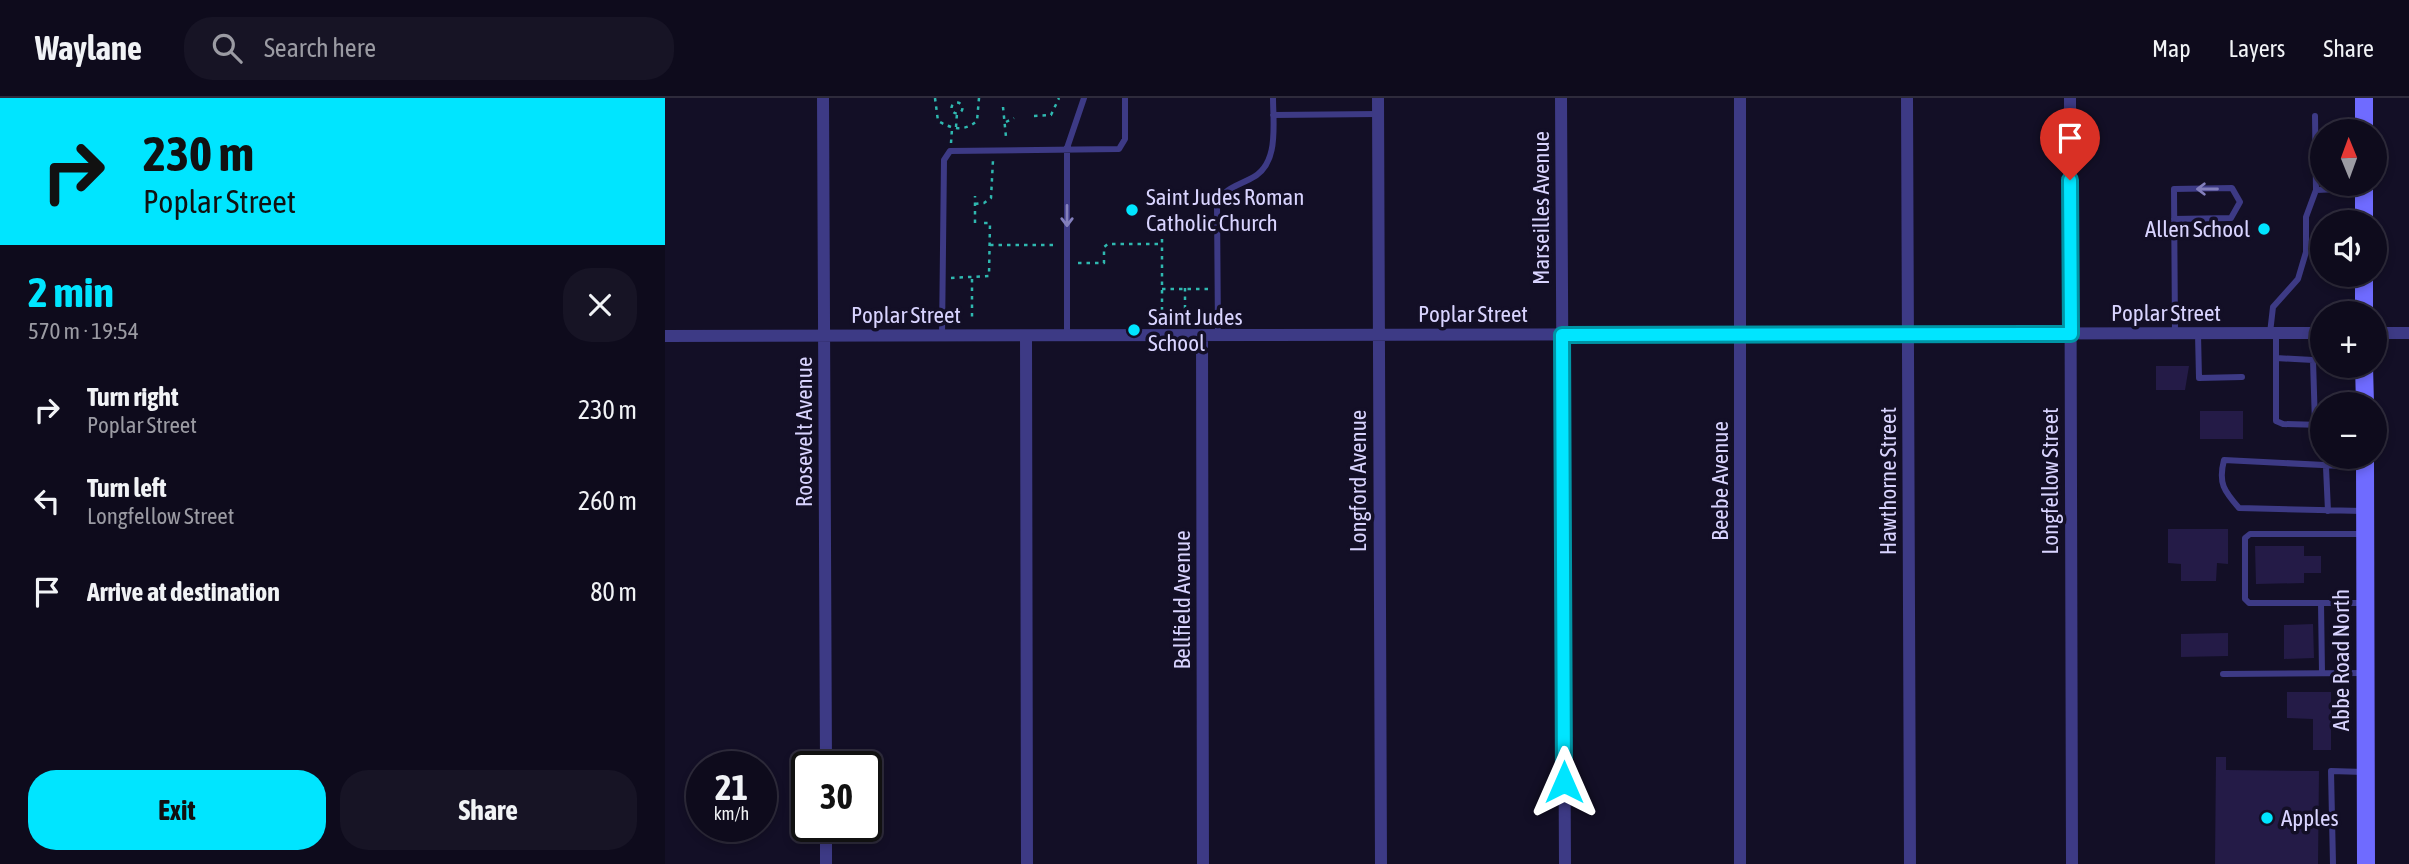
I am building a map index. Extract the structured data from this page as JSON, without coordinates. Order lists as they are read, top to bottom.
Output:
{
  "streets": {
    "main road": ["Abbe Road North"],
    "street": [
      "Marseilles Avenue",
      "Poplar Street",
      "Roosevelt Avenue",
      "Longford Avenue",
      "Beebe Avenue",
      "Hawthorne Street",
      "Longfellow Street",
      "Bellfield Avenue"
    ]
  },
  "crossings": [
    ["Marseilles Avenue", "Poplar Street"],
    ["Poplar Street", "Roosevelt Avenue"],
    ["Poplar Street", "Longford Avenue"],
    ["Poplar Street", "Beebe Avenue"],
    ["Poplar Street", "Hawthorne Street"],
    ["Poplar Street", "Longfellow Street"],
    ["Poplar Street", "Bellfield Avenue"]
  ],
  "places": [
    "Saint Judes Roman Catholic Church",
    "Allen School",
    "Saint Judes School",
    "Apples"
  ],
  "north": "top",
  "page": {
    "header": "Waylane",
    "search": "Search here",
    "nav": ["Map", "Layers", "Share"],
    "turn": ["230 m", "Poplar Street"],
    "map_buttons": ["+", "−"],
    "heading": ["2 min", "570 m · 19:54"],
    "list": [
      {
        "name": "Turn right",
        "note": "Poplar Street",
        "value": "230 m"
      },
      {
        "name": "Turn left",
        "note": "Longfellow Street",
        "value": "260 m"
      },
      {
        "name": "Arrive at destination",
        "value": "80 m"
      }
    ],
    "speed": "21 km/h",
    "limit": "30",
    "buttons": ["Exit", "Share"]
  }
}
